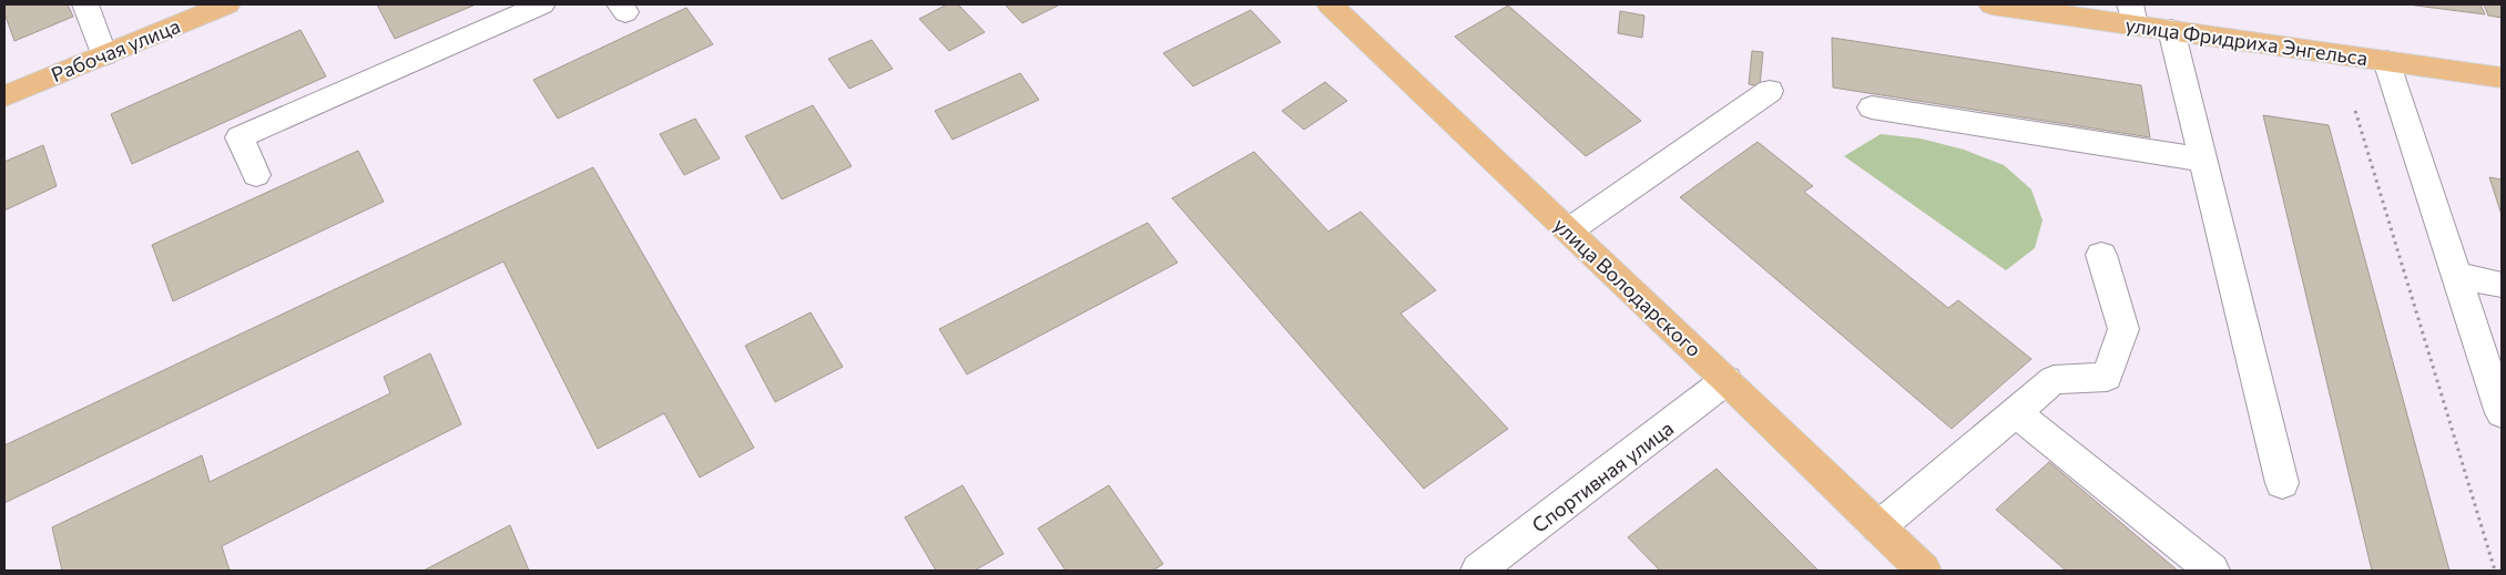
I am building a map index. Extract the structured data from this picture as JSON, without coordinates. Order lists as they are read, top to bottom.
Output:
{
  "streets": {
    "main road": ["улица Фридриха Энгельса", "Рабочая улица", "улица Володарского"],
    "street": ["Спортивная улица"]
  },
  "crossings": [
    ["улица Володарского", "Спортивная улица"]
  ]
}
